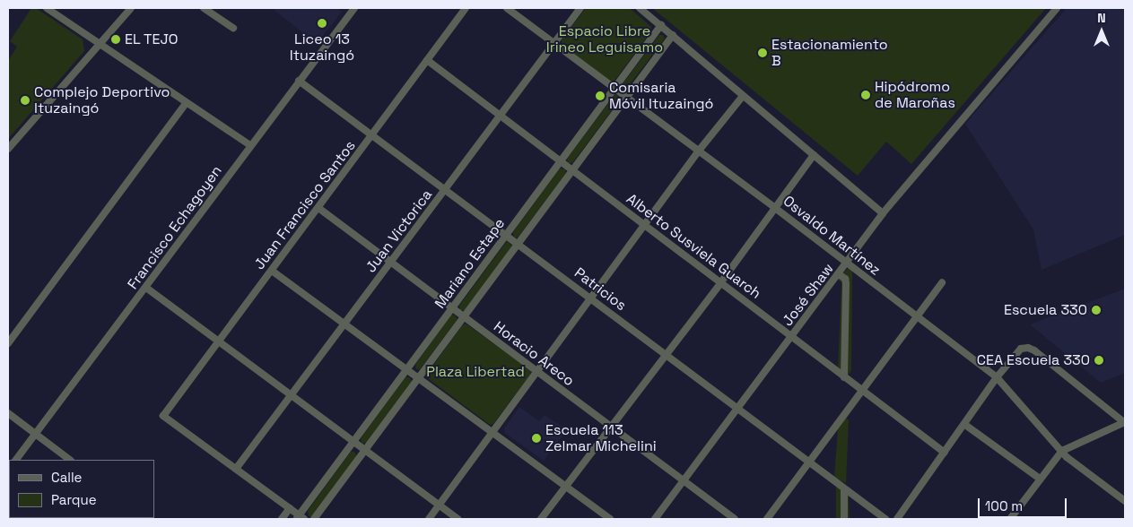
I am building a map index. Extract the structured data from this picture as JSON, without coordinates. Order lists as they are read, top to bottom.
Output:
{
  "streets": {
    "street": [
      "Juan Francisco Santos",
      "Francisco Echagoyen",
      "Juan Victorica",
      "Osvaldo Martínez",
      "Alberto Susviela Guarch",
      "Mariano Estape",
      "Patricios",
      "José Shaw",
      "Horacio Areco"
    ]
  },
  "crossings": [
    ["Juan Francisco Santos", "Juan Victorica"],
    ["Juan Francisco Santos", "Alberto Susviela Guarch"],
    ["Juan Francisco Santos", "Patricios"],
    ["Juan Francisco Santos", "Horacio Areco"],
    ["Francisco Echagoyen", "Patricios"],
    ["Juan Victorica", "Osvaldo Martínez"],
    ["Juan Victorica", "Alberto Susviela Guarch"],
    ["Juan Victorica", "Patricios"],
    ["Juan Victorica", "Horacio Areco"],
    ["Osvaldo Martínez", "Mariano Estape"],
    ["Osvaldo Martínez", "José Shaw"],
    ["Alberto Susviela Guarch", "Mariano Estape"],
    ["Alberto Susviela Guarch", "José Shaw"],
    ["Mariano Estape", "Patricios"],
    ["Mariano Estape", "Horacio Areco"],
    ["Patricios", "José Shaw"],
    ["José Shaw", "Horacio Areco"]
  ],
  "parks": ["Espacio Libre Irineo Leguisamo", "Plaza Libertad"],
  "places": [
    "Liceo 13 Ituzaingó",
    "EL TEJO",
    "Estacionamiento B",
    "Hipódromo de Maroñas",
    "Comisaria Móvil Ituzaingó",
    "Complejo Deportivo Ituzaingó",
    "Escuela 330",
    "CEA Escuela 330",
    "Escuela 113 Zelmar Michelini"
  ],
  "legend": ["Calle", "Parque"],
  "scale_bar": "100 m",
  "north": "top"
}
